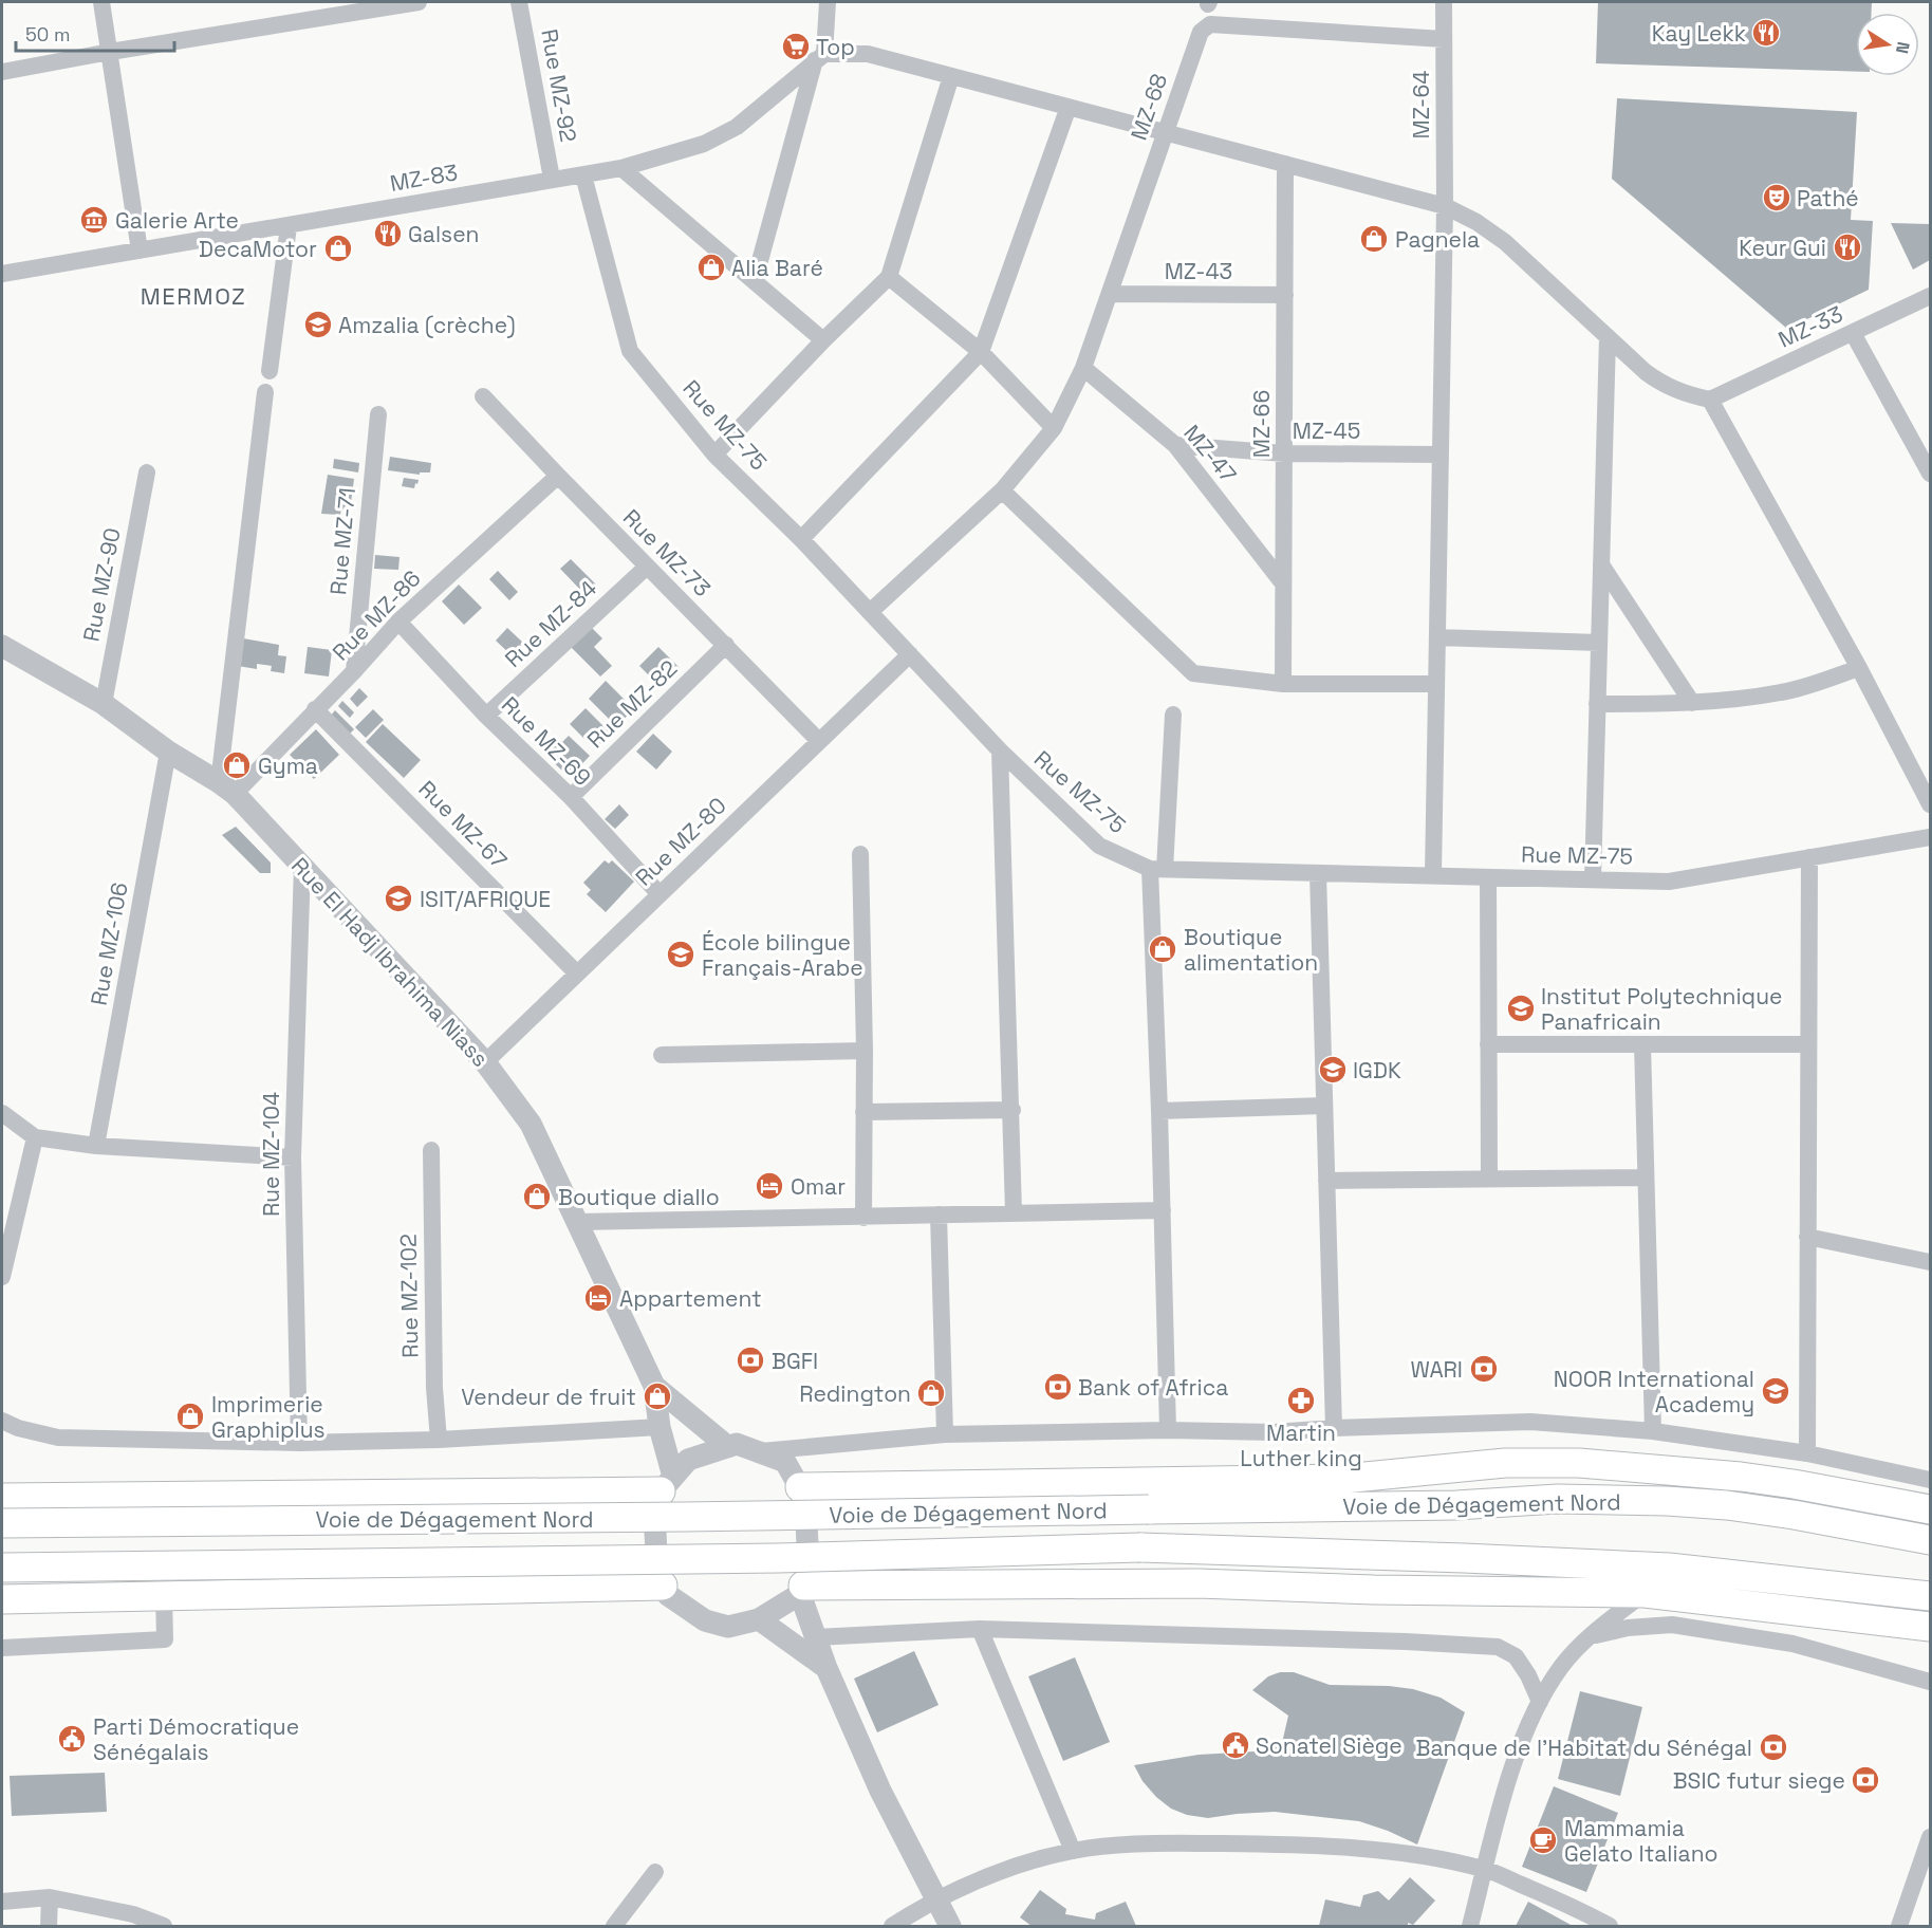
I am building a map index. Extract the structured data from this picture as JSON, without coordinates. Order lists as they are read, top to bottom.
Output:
{
  "streets": {
    "highway": ["Voie de Dégagement Nord"],
    "street": [
      "Rue MZ-92",
      "MZ-64",
      "MZ-68",
      "MZ-83",
      "MZ-43",
      "MZ-33",
      "MZ-66",
      "Rue MZ-75",
      "MZ-45",
      "MZ-47",
      "Rue MZ-71",
      "Rue MZ-73",
      "Rue MZ-90",
      "Rue MZ-86",
      "Rue MZ-84",
      "Rue MZ-82",
      "Rue MZ-69",
      "Rue MZ-67",
      "Rue MZ-80",
      "Rue MZ-106",
      "Rue El Hadj Ibrahima Niass",
      "Rue MZ-104",
      "Rue MZ-102"
    ]
  },
  "crossings": [
    ["Rue MZ-92", "MZ-83"],
    ["MZ-64", "MZ-68"],
    ["MZ-64", "Rue MZ-75"],
    ["MZ-64", "MZ-45"],
    ["MZ-68", "MZ-43"],
    ["MZ-68", "Rue MZ-75"],
    ["MZ-68", "MZ-47"],
    ["MZ-83", "Rue MZ-75"],
    ["MZ-43", "MZ-66"],
    ["MZ-66", "MZ-45"],
    ["MZ-66", "MZ-47"],
    ["Rue MZ-75", "Rue MZ-80"],
    ["MZ-45", "MZ-47"],
    ["Rue MZ-71", "Rue MZ-86"],
    ["Rue MZ-73", "Rue MZ-86"],
    ["Rue MZ-73", "Rue MZ-84"],
    ["Rue MZ-73", "Rue MZ-82"],
    ["Rue MZ-73", "Rue MZ-80"],
    ["Rue MZ-90", "Rue El Hadj Ibrahima Niass"],
    ["Rue MZ-86", "Rue MZ-69"],
    ["Rue MZ-86", "Rue MZ-67"],
    ["Rue MZ-86", "Rue El Hadj Ibrahima Niass"],
    ["Rue MZ-84", "Rue MZ-69"],
    ["Rue MZ-82", "Rue MZ-69"],
    ["Rue MZ-69", "Rue MZ-80"],
    ["Rue MZ-67", "Rue MZ-80"],
    ["Rue MZ-80", "Rue El Hadj Ibrahima Niass"],
    ["Rue MZ-106", "Rue El Hadj Ibrahima Niass"],
    ["Rue El Hadj Ibrahima Niass", "Rue MZ-104"]
  ],
  "districts": ["MERMOZ"],
  "places": {
    "restaurant": ["Kay Lekk", "Galsen", "Keur Gui"],
    "supermarket": ["Top"],
    "theatre": ["Pathé"],
    "museum": ["Galerie Arte"],
    "shop": [
      "Pagnela",
      "DecaMotor",
      "Alia Baré",
      "Gyma",
      "Boutique alimentation",
      "Boutique diallo",
      "Redington",
      "Vendeur de fruit",
      "Imprimerie Graphiplus"
    ],
    "school or university": [
      "Amzalia (crèche)",
      "ISIT/AFRIQUE",
      "École bilingue Français-Arabe",
      "Institut Polytechnique Panafricain",
      "IGDK",
      "NOOR International Academy"
    ],
    "hotel": ["Omar", "Appartement"],
    "bank": [
      "BGFI",
      "WARI",
      "Bank of Africa",
      "Banque de l’Habitat du Sénégal",
      "BSIC futur siege"
    ],
    "pharmacy": ["Martin Luther king"],
    "public building": ["Parti Démocratique Sénégalais", "Sonatel Siège"],
    "cafe": ["Mammamia Gelato Italiano"]
  },
  "scale_bar": "50 m",
  "north": "right"
}
